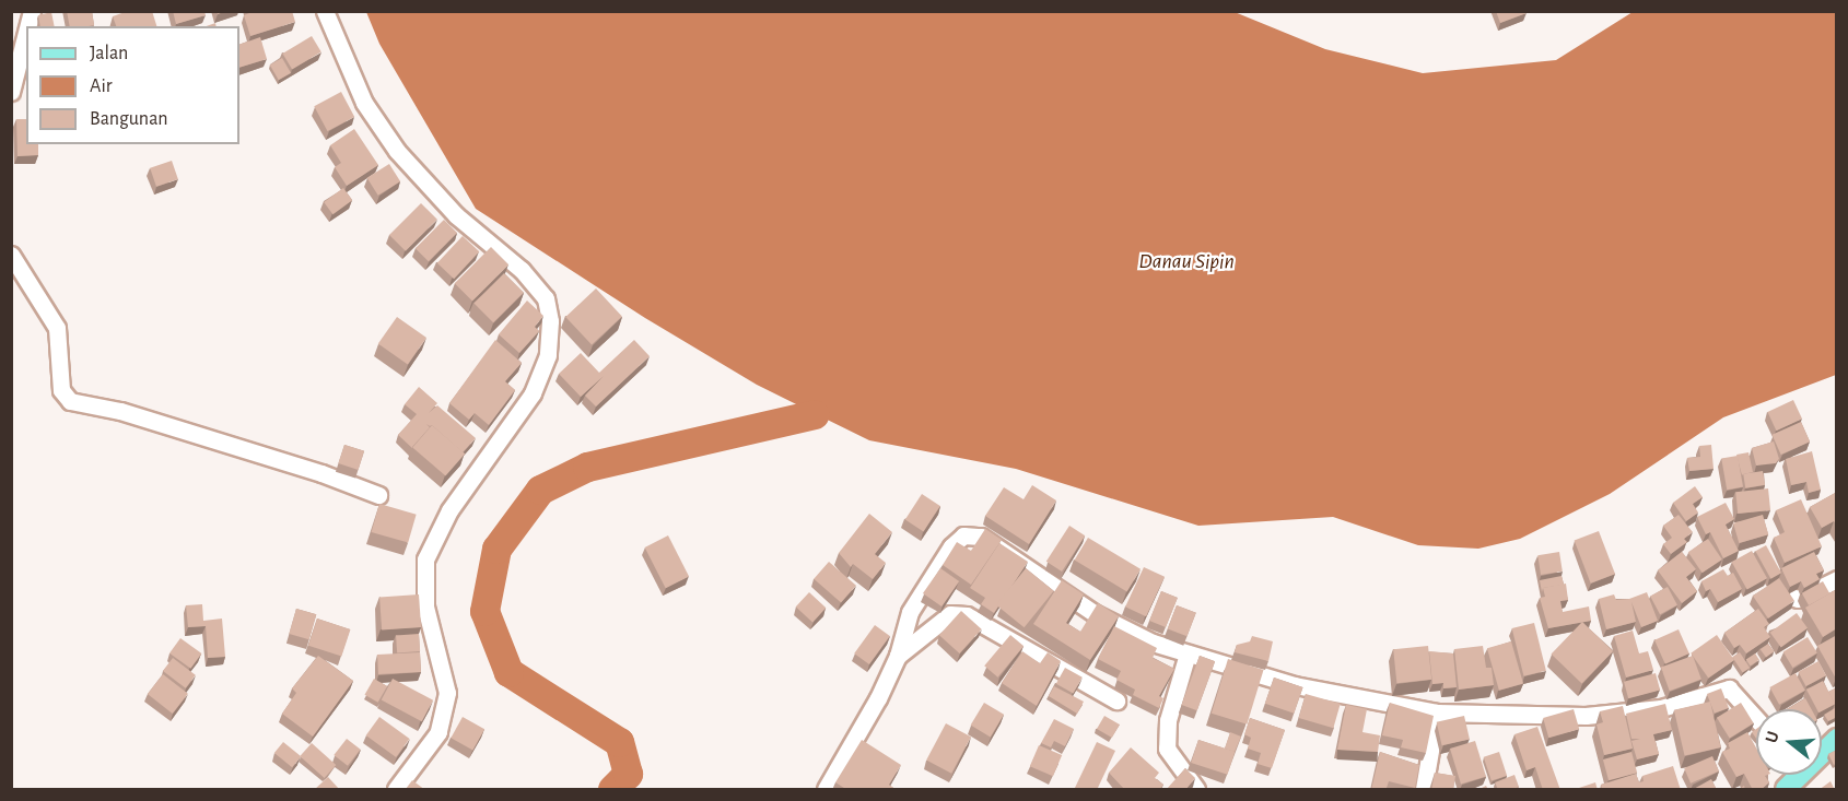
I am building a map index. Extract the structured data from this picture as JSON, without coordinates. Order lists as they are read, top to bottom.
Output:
{
  "water": ["Danau Sipin"],
  "legend": ["Jalan", "Air", "Bangunan"],
  "north": "left"
}
